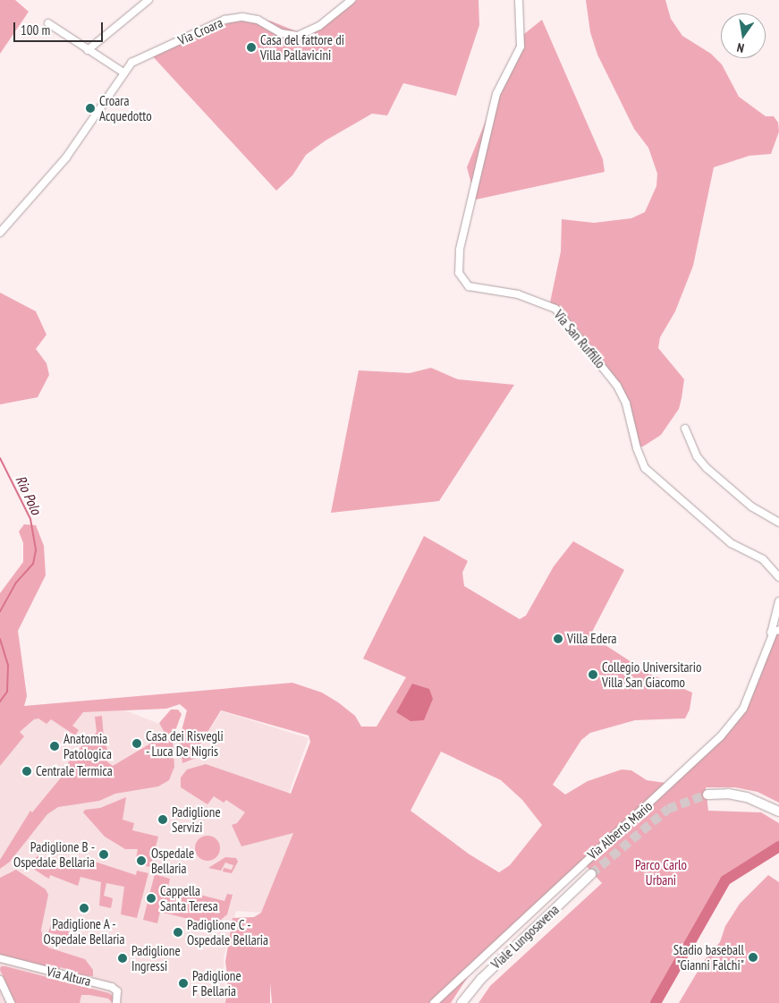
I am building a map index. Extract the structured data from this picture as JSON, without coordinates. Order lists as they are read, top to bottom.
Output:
{
  "streets": {
    "main road": ["Viale Lungosavena"],
    "street": [
      "Via Croara",
      "Via San Ruffillo",
      "Via Alberto Mario",
      "Via Altura"
    ]
  },
  "water": ["Rio Polo"],
  "parks": ["Parco Carlo Urbani"],
  "places": [
    "Casa del fattore di Villa Pallavicini",
    "Croara Acquedotto",
    "Villa Edera",
    "Collegio Universitario Villa San Giacomo",
    "Casa dei Risvegli - Luca De Nigris",
    "Anatomia Patologica",
    "Centrale Termica",
    "Padiglione Servizi",
    "Padiglione B - Ospedale Bellaria",
    "Ospedale Bellaria",
    "Cappella Santa Teresa",
    "Padiglione A - Ospedale Bellaria",
    "Padiglione C - Ospedale Bellaria",
    "Stadio baseball \"Gianni Falchi\"",
    "Padiglione Ingressi",
    "Padiglione F Bellaria"
  ],
  "scale_bar": "100 m",
  "north": "bottom"
}
